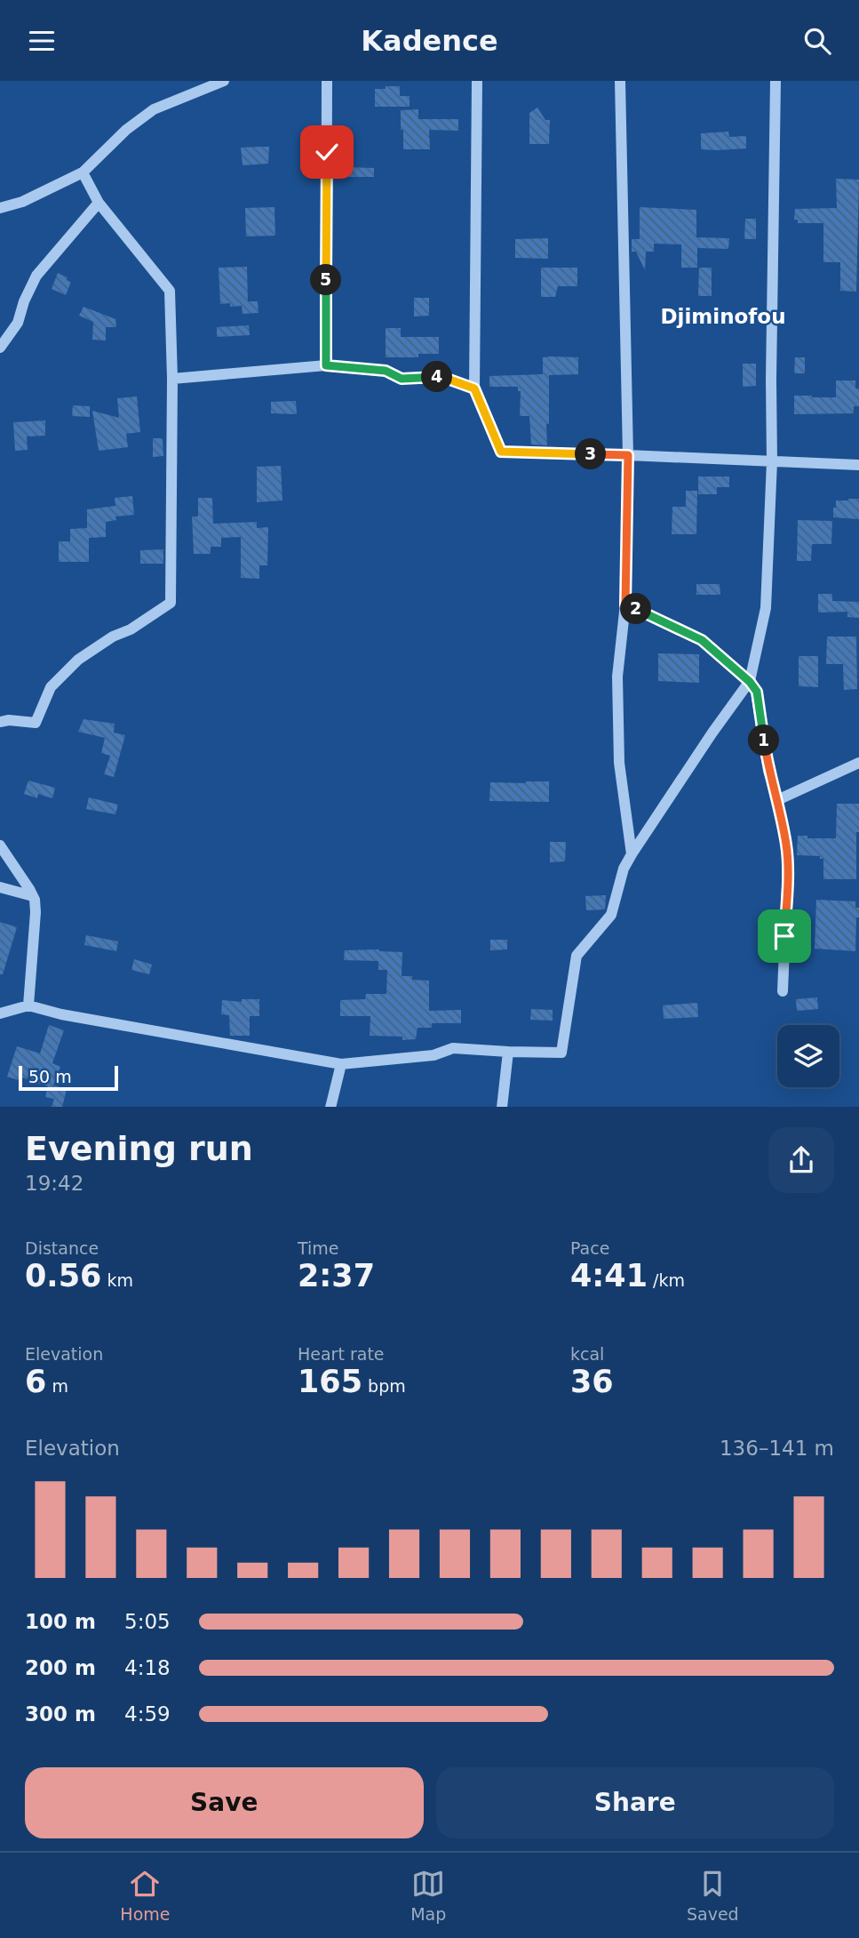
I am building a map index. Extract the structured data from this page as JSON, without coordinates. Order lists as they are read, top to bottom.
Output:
{
  "districts": ["Djiminofou"],
  "scale_bar": "50 m",
  "page": {
    "header": "Kadence",
    "pins": [
      "5",
      "4",
      "3",
      "2",
      "1"
    ],
    "scale": "50 m",
    "heading": ["Evening run", "19:42"],
    "stats": [
      ["Distance", "0.56 km"],
      ["Time", "2:37"],
      ["Pace", "4:41 /km"],
      ["Elevation", "6 m"],
      ["Heart rate", "165 bpm"],
      ["kcal", "36"]
    ],
    "chart": ["Elevation", "136–141 m"],
    "list": [
      {
        "name": "100 m",
        "note": "5:05"
      },
      {
        "name": "200 m",
        "note": "4:18"
      },
      {
        "name": "300 m",
        "note": "4:59"
      }
    ],
    "buttons": ["Save", "Share"],
    "tabs": ["Home", "Map", "Saved"]
  }
}
